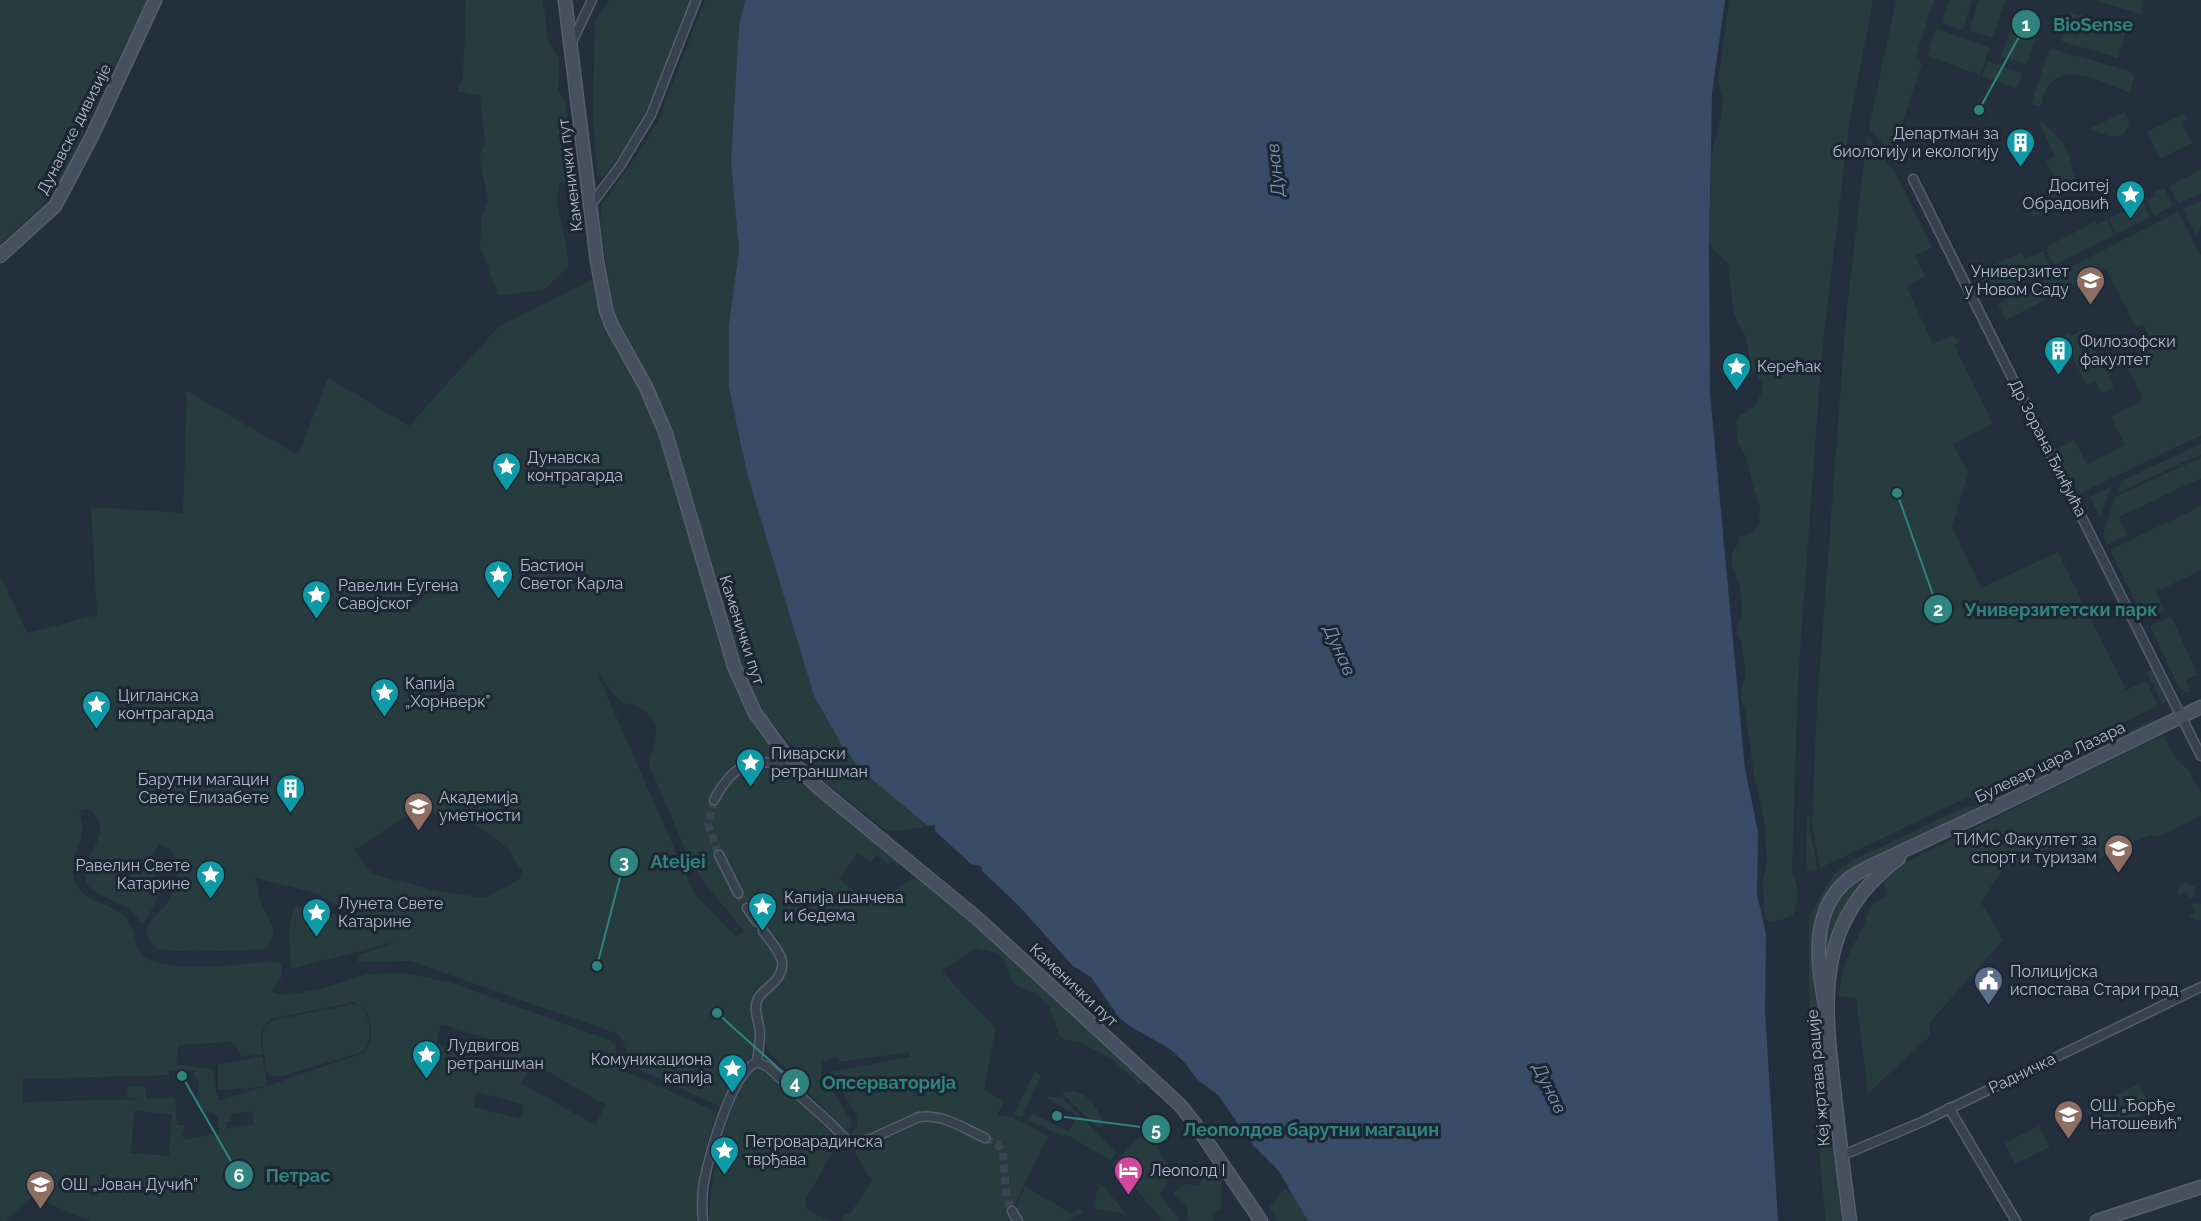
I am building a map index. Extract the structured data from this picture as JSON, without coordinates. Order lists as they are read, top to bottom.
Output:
{
  "streets": {
    "main road": [
      "Дунавске дивизије",
      "Каменички пут",
      "Булевар цара Лазара",
      "Кеј жртава рације"
    ],
    "street": ["Др Зорана Ђинђића", "Радничка"]
  },
  "crossings": [
    ["Др Зорана Ђинђића", "Булевар цара Лазара"],
    ["Булевар цара Лазара", "Кеј жртава рације"],
    ["Радничка", "Кеј жртава рације"]
  ],
  "water": ["Дунав"],
  "places": {
    "other": [
      "BioSense",
      "Универзитетски парк",
      "Ateljei",
      "Опсерваторија",
      "Петрас",
      "Леополдов барутни магацин"
    ],
    "building": ["Департман за биологију и екологију", "Филозофски факултет", "Барутни магацин Свете Елизабете"],
    "place": [
      "Доситеј Обрадовић",
      "Керећак",
      "Дунавска контрагарда",
      "Бастион Светог Карла",
      "Равелин Еугена Савојског",
      "Капија „Хорнверк”",
      "Цигланска контрагарда",
      "Пиварски ретраншман",
      "Равелин Свете Катарине",
      "Капија шанчева и бедема",
      "Лунета Свете Катарине",
      "Лудвигов ретраншман",
      "Комуникациона капија",
      "Петроварадинска тврђава"
    ],
    "school or university": [
      "Универзитет у Новом Саду",
      "Академија уметности",
      "ТИМС Факултет за спорт и туризам",
      "ОШ „Ђорђе Натошевић”",
      "ОШ „Јован Дучић”"
    ],
    "public building": ["Полицијска испостава Стари град"],
    "hotel": ["Леополд I"]
  }
}
